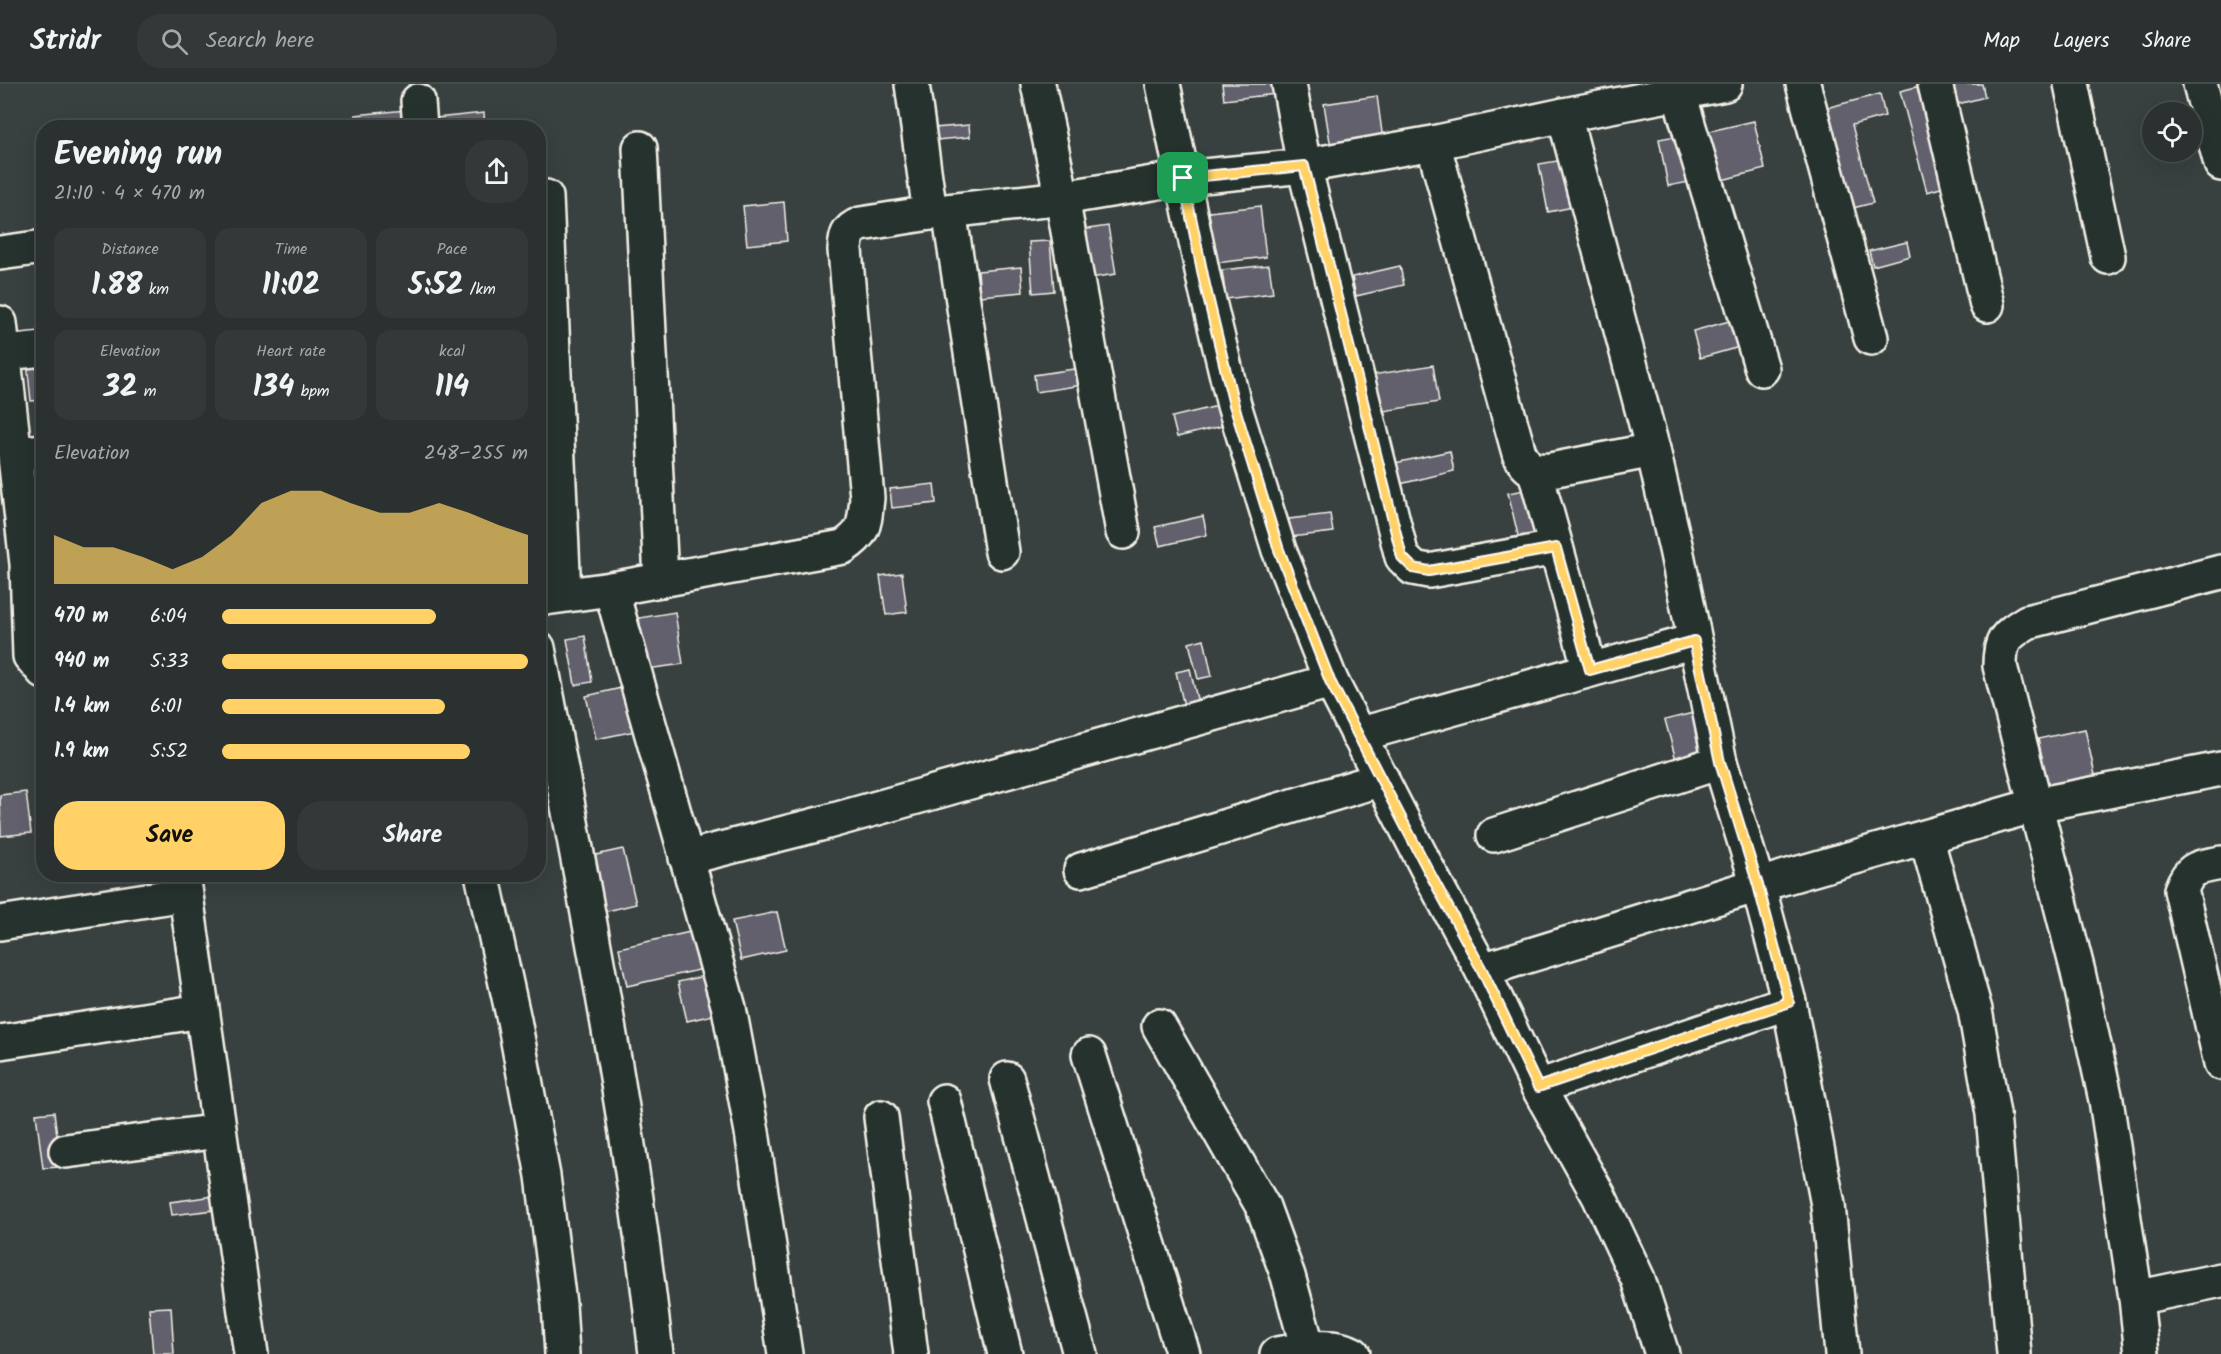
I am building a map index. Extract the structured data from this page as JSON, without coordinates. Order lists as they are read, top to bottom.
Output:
{
  "page": {
    "header": "Stridr",
    "search": "Search here",
    "nav": ["Map", "Layers", "Share"],
    "heading": ["Evening run", "21:10 · 4 × 470 m"],
    "stats": [
      ["Distance", "1.88 km"],
      ["Time", "11:02"],
      ["Pace", "5:52 /km"],
      ["Elevation", "32 m"],
      ["Heart rate", "134 bpm"],
      ["kcal", "114"]
    ],
    "chart": ["Elevation", "248–255 m"],
    "list": [
      {
        "name": "470 m",
        "note": "6:04"
      },
      {
        "name": "940 m",
        "note": "5:33"
      },
      {
        "name": "1.4 km",
        "note": "6:01"
      },
      {
        "name": "1.9 km",
        "note": "5:52"
      }
    ],
    "buttons": ["Save", "Share"]
  }
}
